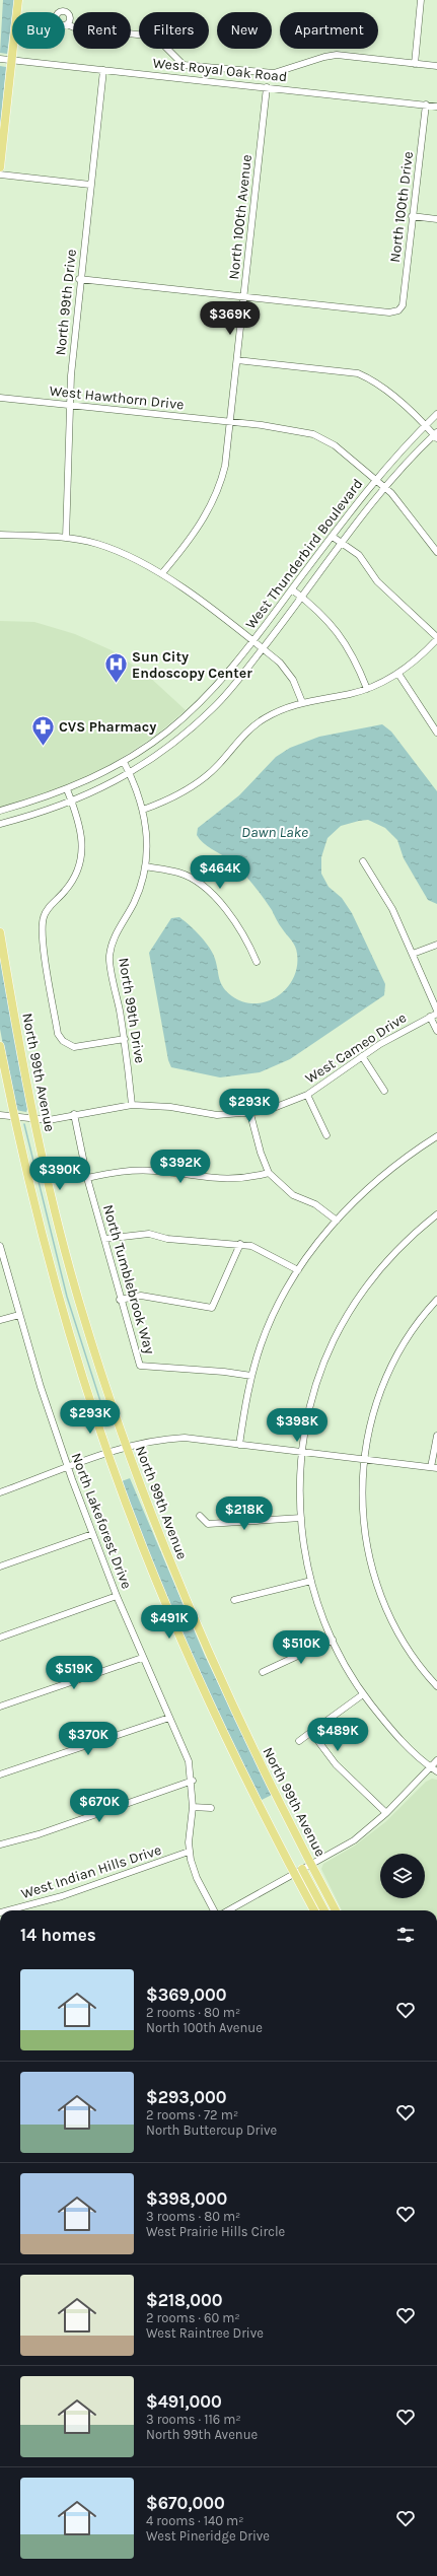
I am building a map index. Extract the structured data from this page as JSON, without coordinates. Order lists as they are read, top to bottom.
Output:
{
  "streets": {
    "main road": ["North 99th Avenue"],
    "street": [
      "West Royal Oak Road",
      "North 100th Drive",
      "North 100th Avenue",
      "North 99th Drive",
      "West Hawthorn Drive",
      "West Thunderbird Boulevard",
      "West Cameo Drive",
      "North Tumblebrook Way",
      "North Lakeforest Drive",
      "West Indian Hills Drive"
    ]
  },
  "crossings": [
    ["West Royal Oak Road", "North 100th Drive"],
    ["West Royal Oak Road", "North 100th Avenue"],
    ["West Royal Oak Road", "North 99th Drive"],
    ["North 100th Drive", "North 100th Avenue"],
    ["North 100th Avenue", "West Hawthorn Drive"],
    ["North 99th Drive", "West Hawthorn Drive"],
    ["North 99th Drive", "West Thunderbird Boulevard"],
    ["North 99th Drive", "West Cameo Drive"],
    ["West Hawthorn Drive", "West Thunderbird Boulevard"],
    ["West Cameo Drive", "North 99th Avenue"],
    ["West Cameo Drive", "North Tumblebrook Way"],
    ["North Lakeforest Drive", "West Indian Hills Drive"]
  ],
  "water": ["Dawn Lake"],
  "places": {
    "hospital": ["Sun City Endoscopy Center"],
    "pharmacy": ["CVS Pharmacy"]
  },
  "page": {
    "chip": [
      "Buy",
      "Rent",
      "Filters",
      "New",
      "Apartment"
    ],
    "price": [
      "$369K",
      "$464K",
      "$293K",
      "$392K",
      "$390K",
      "$293K",
      "$398K",
      "$218K",
      "$491K",
      "$510K",
      "$519K",
      "$489K",
      "$370K",
      "$670K"
    ],
    "heading": "14 homes",
    "list": [
      {
        "name": "$369,000",
        "note": "2 rooms · 80 m² · North 100th Avenue"
      },
      {
        "name": "$293,000",
        "note": "2 rooms · 72 m² · North Buttercup Drive"
      },
      {
        "name": "$398,000",
        "note": "3 rooms · 80 m² · West Prairie Hills Circle"
      },
      {
        "name": "$218,000",
        "note": "2 rooms · 60 m² · West Raintree Drive"
      },
      {
        "name": "$491,000",
        "note": "3 rooms · 116 m² · North 99th Avenue"
      },
      {
        "name": "$670,000",
        "note": "4 rooms · 140 m² · West Pineridge Drive"
      }
    ]
  }
}
